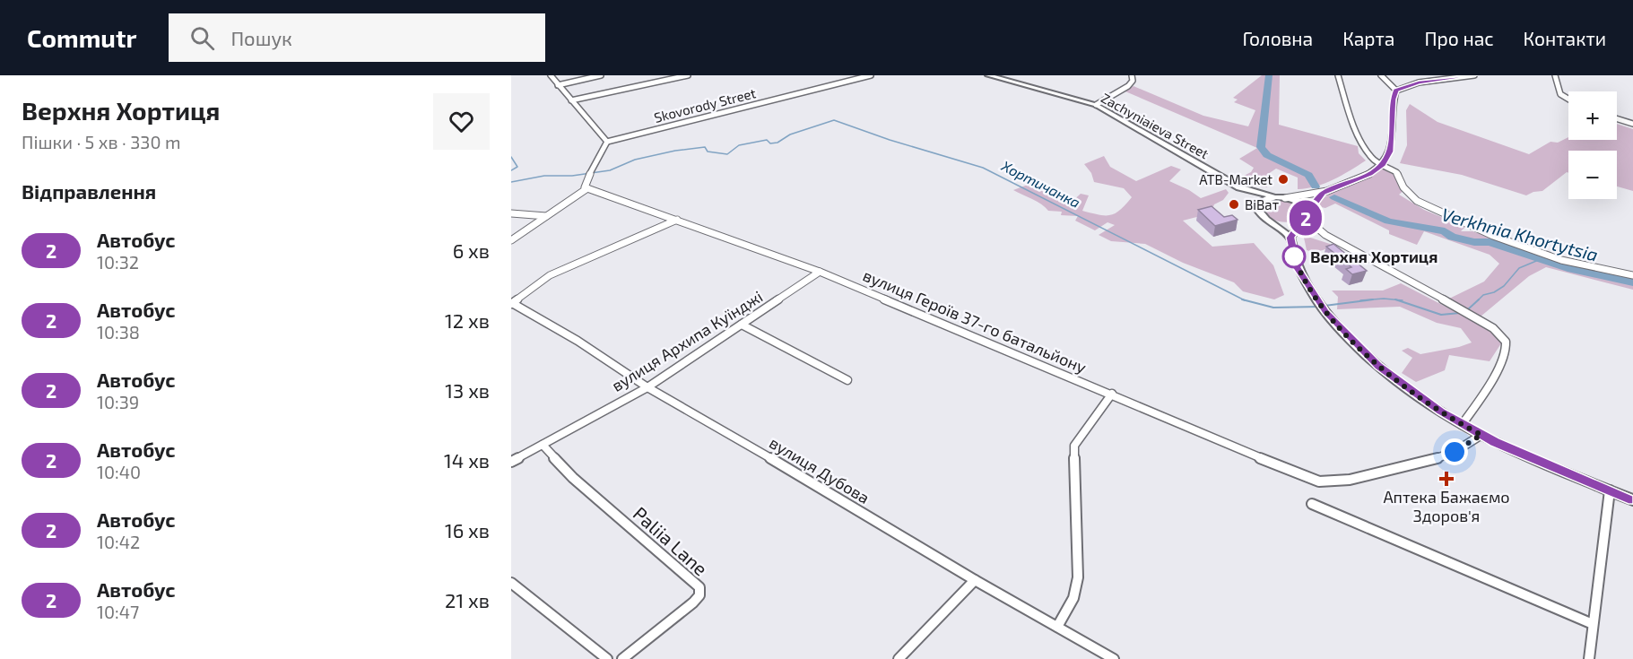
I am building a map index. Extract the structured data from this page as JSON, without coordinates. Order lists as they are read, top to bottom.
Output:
{
  "streets": {
    "main road": ["Zachyniaieva Street"],
    "street": [
      "Skovorody Street",
      "вулиця Героїв 37-го батальйону",
      "вулиця Архипа Куїнджі",
      "вулиця Дубова",
      "Paliia Lane"
    ]
  },
  "crossings": [
    ["вулиця Героїв 37-го батальйону", "вулиця Архипа Куїнджі"],
    ["вулиця Архипа Куїнджі", "вулиця Дубова"],
    ["вулиця Архипа Куїнджі", "Paliia Lane"]
  ],
  "water": ["Хортичанка", "Verkhnia Khortytsia"],
  "places": {
    "other": ["ATB-Market", "ВіВат", "Верхня Хортиця"],
    "health": ["Аптека Бажаємо Здоров'я"]
  },
  "lines": ["bus line 2"],
  "page": {
    "header": "Commutr",
    "search": "Пошук",
    "nav": [
      "Головна",
      "Карта",
      "Про нас",
      "Контакти"
    ],
    "heading": [
      ["Верхня Хортиця", "Пішки · 5 хв · 330 m"],
      "Відправлення"
    ],
    "on_map": "2",
    "map_buttons": ["+", "−"],
    "list": [
      {
        "mark": "2",
        "name": "Автобус",
        "note": "10:32",
        "value": "6 хв"
      },
      {
        "mark": "2",
        "name": "Автобус",
        "note": "10:38",
        "value": "12 хв"
      },
      {
        "mark": "2",
        "name": "Автобус",
        "note": "10:39",
        "value": "13 хв"
      },
      {
        "mark": "2",
        "name": "Автобус",
        "note": "10:40",
        "value": "14 хв"
      },
      {
        "mark": "2",
        "name": "Автобус",
        "note": "10:42",
        "value": "16 хв"
      },
      {
        "mark": "2",
        "name": "Автобус",
        "note": "10:47",
        "value": "21 хв"
      }
    ]
  }
}
